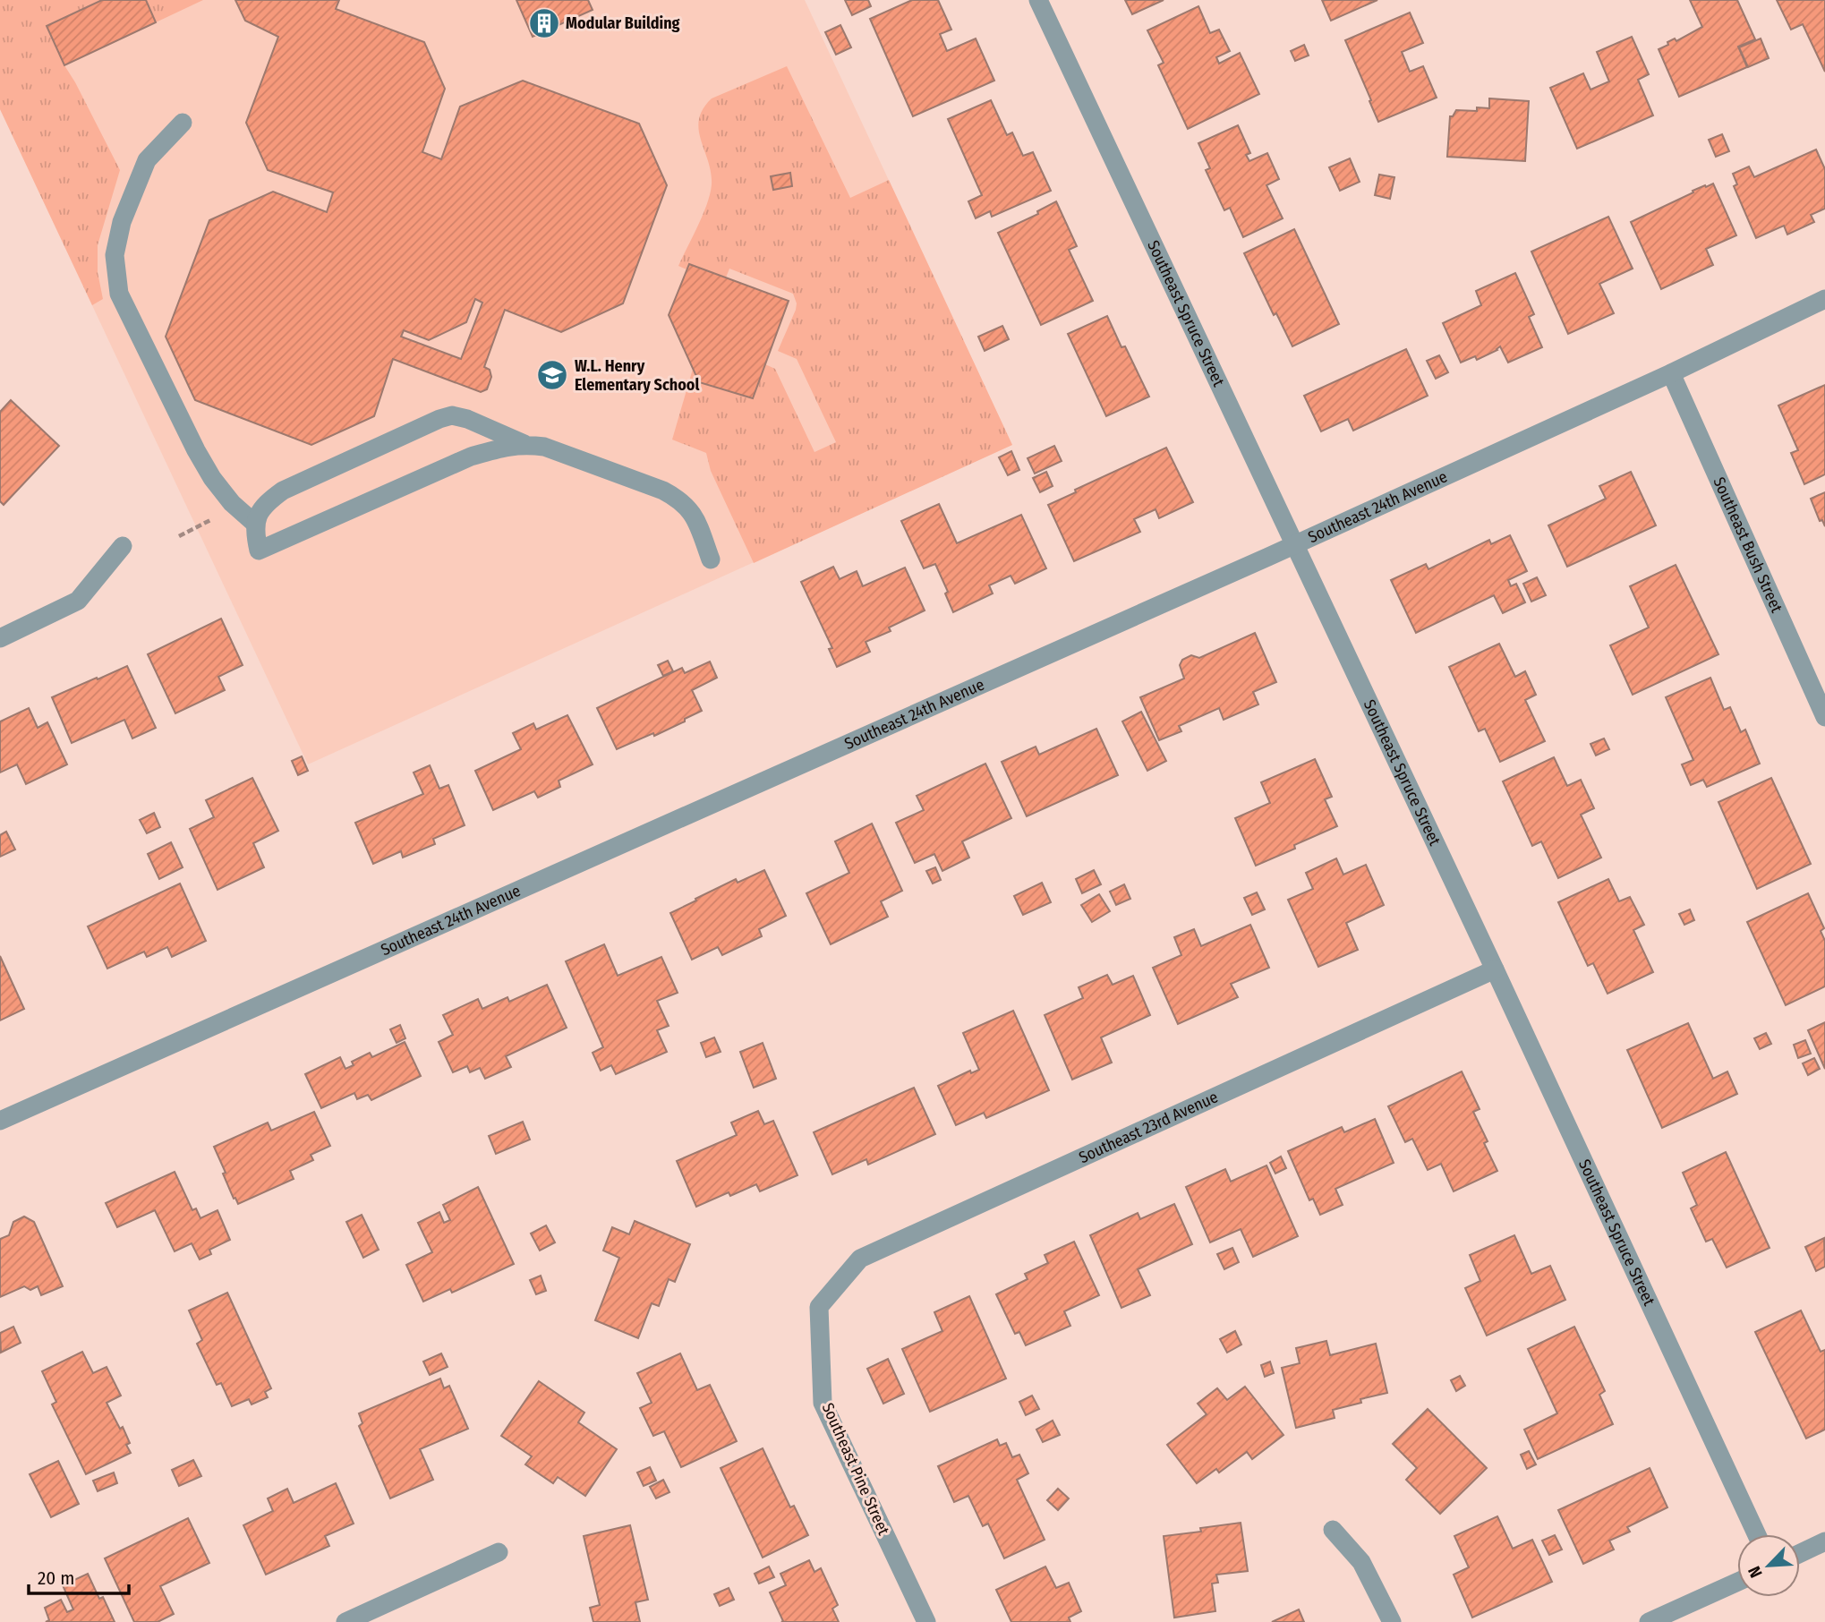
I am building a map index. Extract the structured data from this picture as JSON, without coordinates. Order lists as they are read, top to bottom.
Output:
{
  "streets": {
    "street": [
      "Southeast Spruce Street",
      "Southeast 24th Avenue",
      "Southeast Bush Street",
      "Southeast 23rd Avenue",
      "Southeast Pine Street"
    ]
  },
  "crossings": [
    ["Southeast Spruce Street", "Southeast 24th Avenue"],
    ["Southeast Spruce Street", "Southeast 23rd Avenue"],
    ["Southeast 24th Avenue", "Southeast Bush Street"],
    ["Southeast 23rd Avenue", "Southeast Pine Street"]
  ],
  "places": {
    "building": ["Modular Building"],
    "school or university": ["W.L. Henry Elementary School"]
  },
  "scale_bar": "20 m",
  "north": "bottom left"
}
